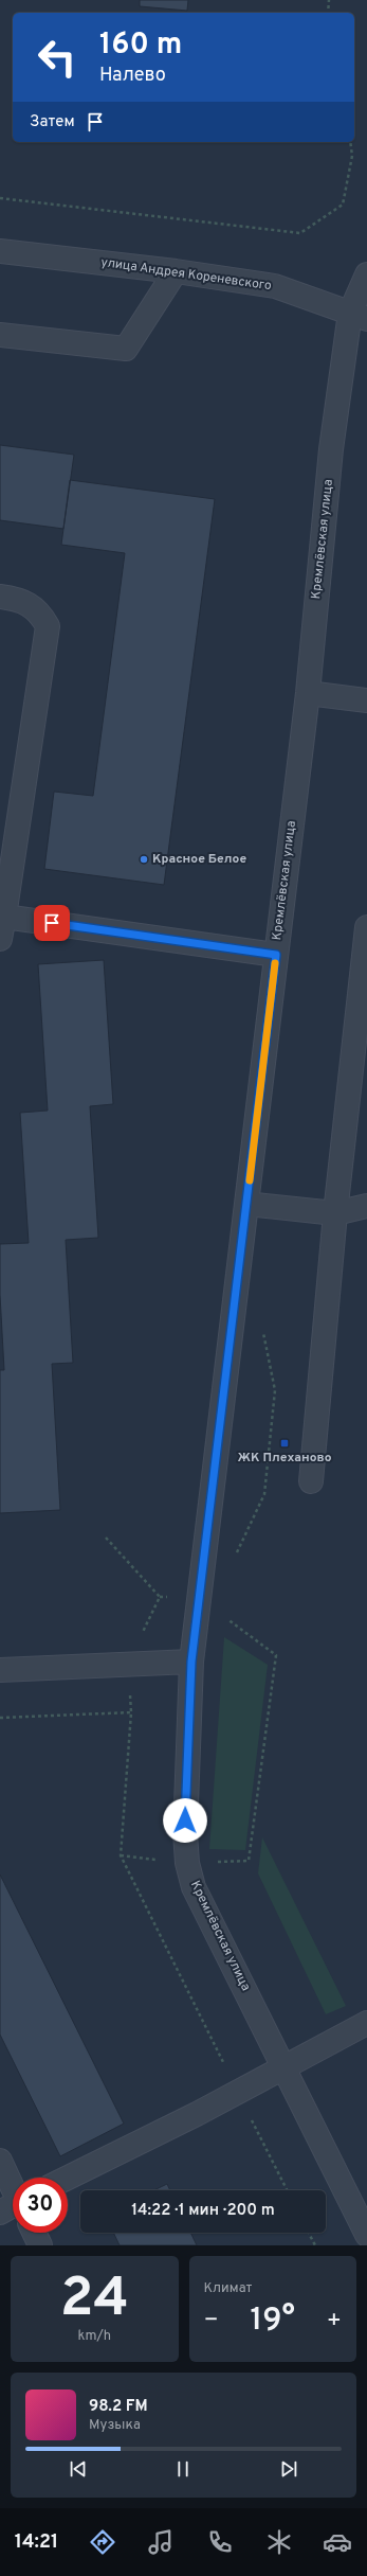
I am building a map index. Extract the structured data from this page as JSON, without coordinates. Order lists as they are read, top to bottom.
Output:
{
  "streets": {
    "street": ["улица Андрея Кореневского", "Кремлёвская улица"]
  },
  "crossings": [
    ["улица Андрея Кореневского", "Кремлёвская улица"]
  ],
  "places": {
    "other": ["Красное Белое"],
    "transit": ["ЖК Плеханово"]
  },
  "page": {
    "turn": ["160 m", "Налево"],
    "then": "Затем",
    "limit": "30",
    "trip": "14:22 · 1 мин · 200 m",
    "tile": [
      ["24", "km/h"],
      "Климат"
    ],
    "heat": ["−", "19°", "+"],
    "song": ["98.2 FM", "Музыка"],
    "tabs": "14:21"
  }
}
